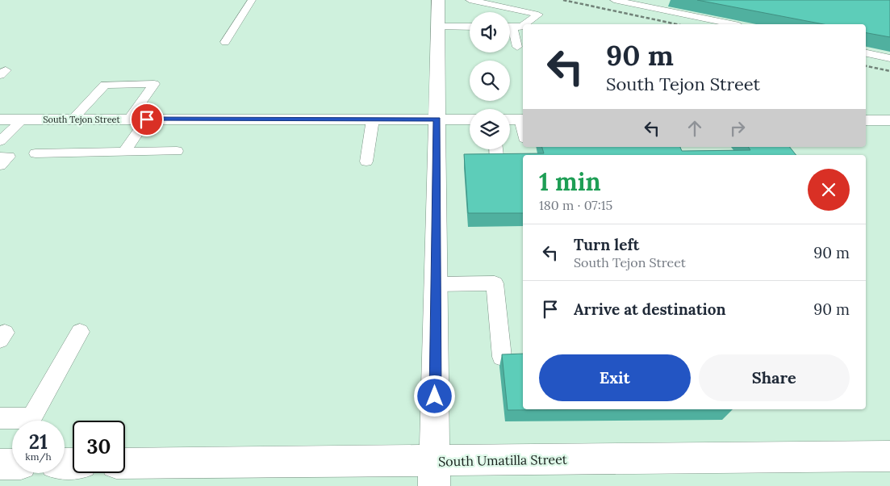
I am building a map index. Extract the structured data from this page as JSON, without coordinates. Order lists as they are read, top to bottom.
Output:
{
  "streets": {
    "street": ["South Tejon Street", "South Umatilla Street"]
  },
  "page": {
    "turn": ["90 m", "South Tejon Street"],
    "heading": ["1 min", "180 m · 07:15"],
    "list": [
      {
        "name": "Turn left",
        "note": "South Tejon Street",
        "value": "90 m"
      },
      {
        "name": "Arrive at destination",
        "value": "90 m"
      }
    ],
    "buttons": ["Exit", "Share"],
    "speed": "21 km/h",
    "limit": "30"
  }
}
